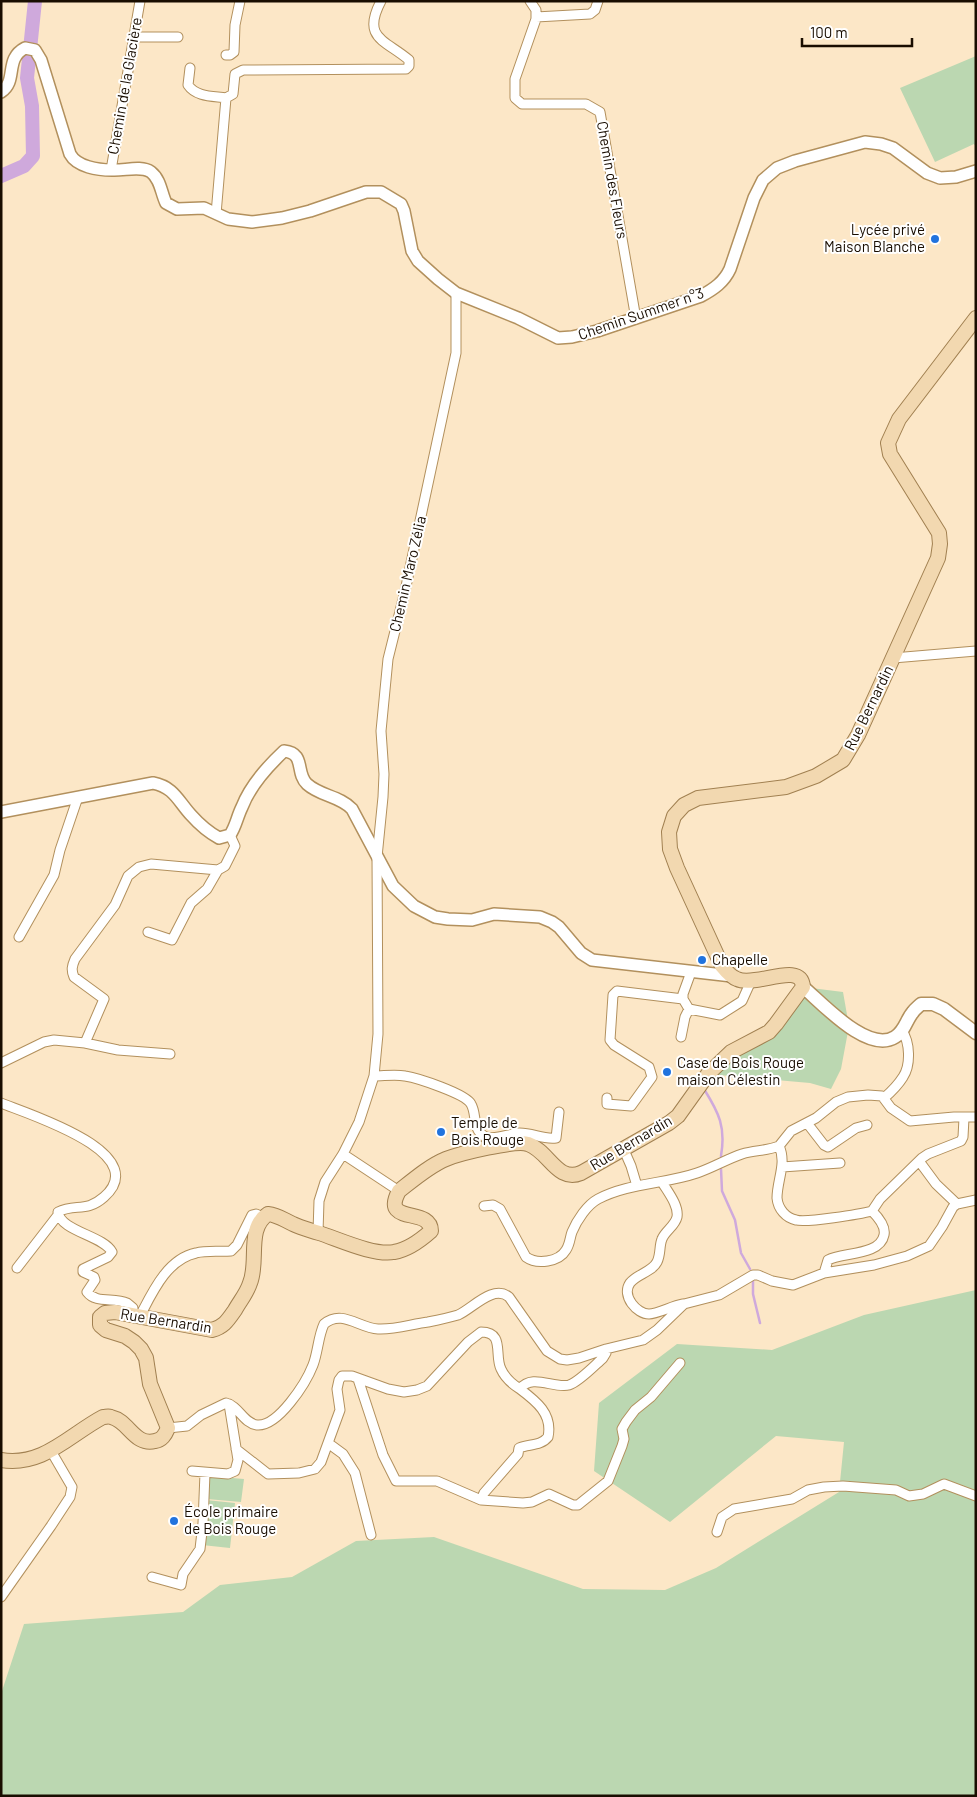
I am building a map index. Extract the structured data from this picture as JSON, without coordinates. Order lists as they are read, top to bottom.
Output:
{
  "streets": {
    "main road": ["Rue Bernardin"],
    "street": [
      "Chemin de la Glacière",
      "Chemin des Fleurs",
      "Chemin Summer n°3",
      "Chemin Maro Zélia"
    ]
  },
  "crossings": [
    ["Chemin de la Glacière", "Chemin Summer n°3"],
    ["Chemin des Fleurs", "Chemin Summer n°3"],
    ["Chemin Summer n°3", "Chemin Maro Zélia"]
  ],
  "places": [
    "Lycée privé Maison Blanche",
    "Chapelle",
    "Case de Bois Rouge maison Célestin",
    "Temple de Bois Rouge",
    "École primaire de Bois Rouge"
  ],
  "scale_bar": "100 m"
}
